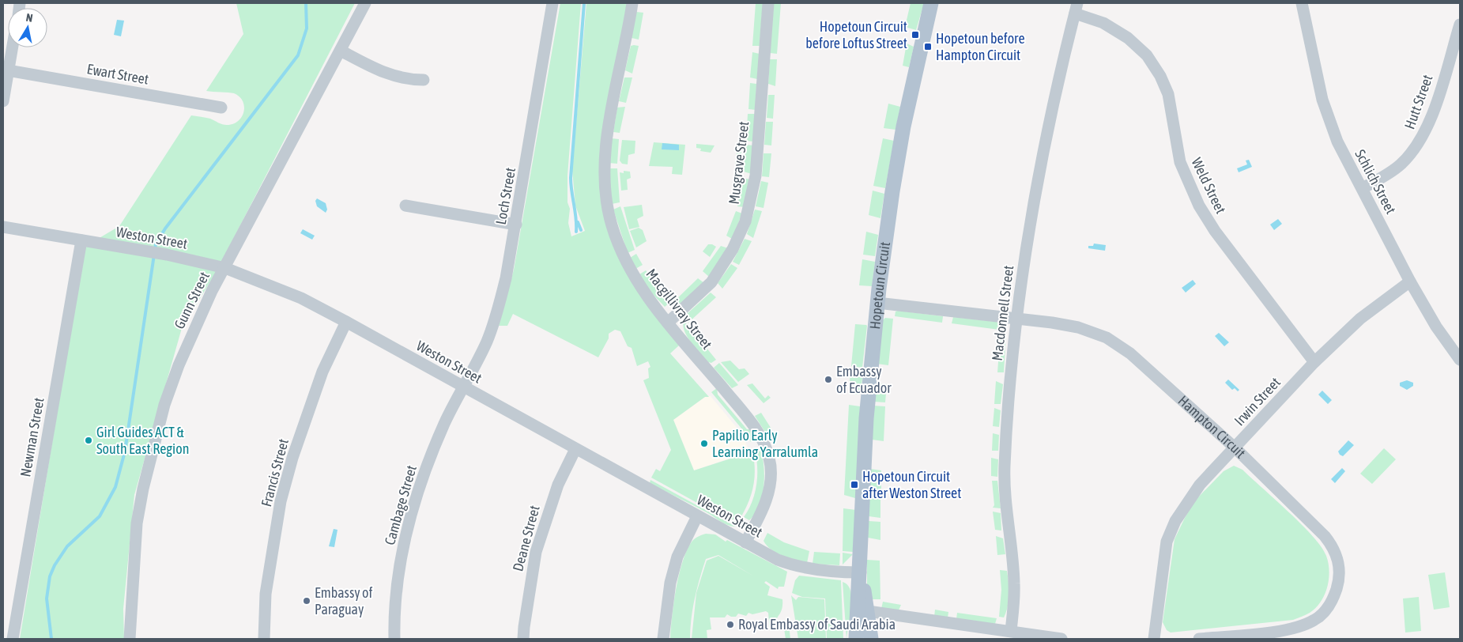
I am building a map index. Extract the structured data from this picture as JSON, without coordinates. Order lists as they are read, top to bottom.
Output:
{
  "streets": {
    "main road": ["Hopetoun Circuit"],
    "street": [
      "Ewart Street",
      "Hutt Street",
      "Musgrave Street",
      "Schlich Street",
      "Weld Street",
      "Loch Street",
      "Weston Street",
      "Gunn Street",
      "Macgillivray Street",
      "Macdonnell Street",
      "Irwin Street",
      "Hampton Circuit",
      "Newman Street",
      "Francis Street",
      "Cambage Street",
      "Deane Street"
    ]
  },
  "crossings": [
    ["Hutt Street", "Schlich Street"],
    ["Musgrave Street", "Macgillivray Street"],
    ["Schlich Street", "Irwin Street"],
    ["Weld Street", "Macdonnell Street"],
    ["Weld Street", "Irwin Street"],
    ["Loch Street", "Weston Street"],
    ["Loch Street", "Cambage Street"],
    ["Weston Street", "Hopetoun Circuit"],
    ["Weston Street", "Gunn Street"],
    ["Weston Street", "Macgillivray Street"],
    ["Weston Street", "Newman Street"],
    ["Weston Street", "Francis Street"],
    ["Weston Street", "Cambage Street"],
    ["Weston Street", "Deane Street"],
    ["Hopetoun Circuit", "Hampton Circuit"],
    ["Macdonnell Street", "Hampton Circuit"],
    ["Irwin Street", "Hampton Circuit"]
  ],
  "places": {
    "transit": ["Hopetoun Circuit before Loftus Street", "Hopetoun before Hampton Circuit", "Hopetoun Circuit after Weston Street"],
    "other": [
      "Embassy of Ecuador",
      "Girl Guides ACT & South East Region",
      "Papilio Early Learning Yarralumla",
      "Embassy of Paraguay",
      "Royal Embassy of Saudi Arabia"
    ]
  },
  "north": "top"
}
